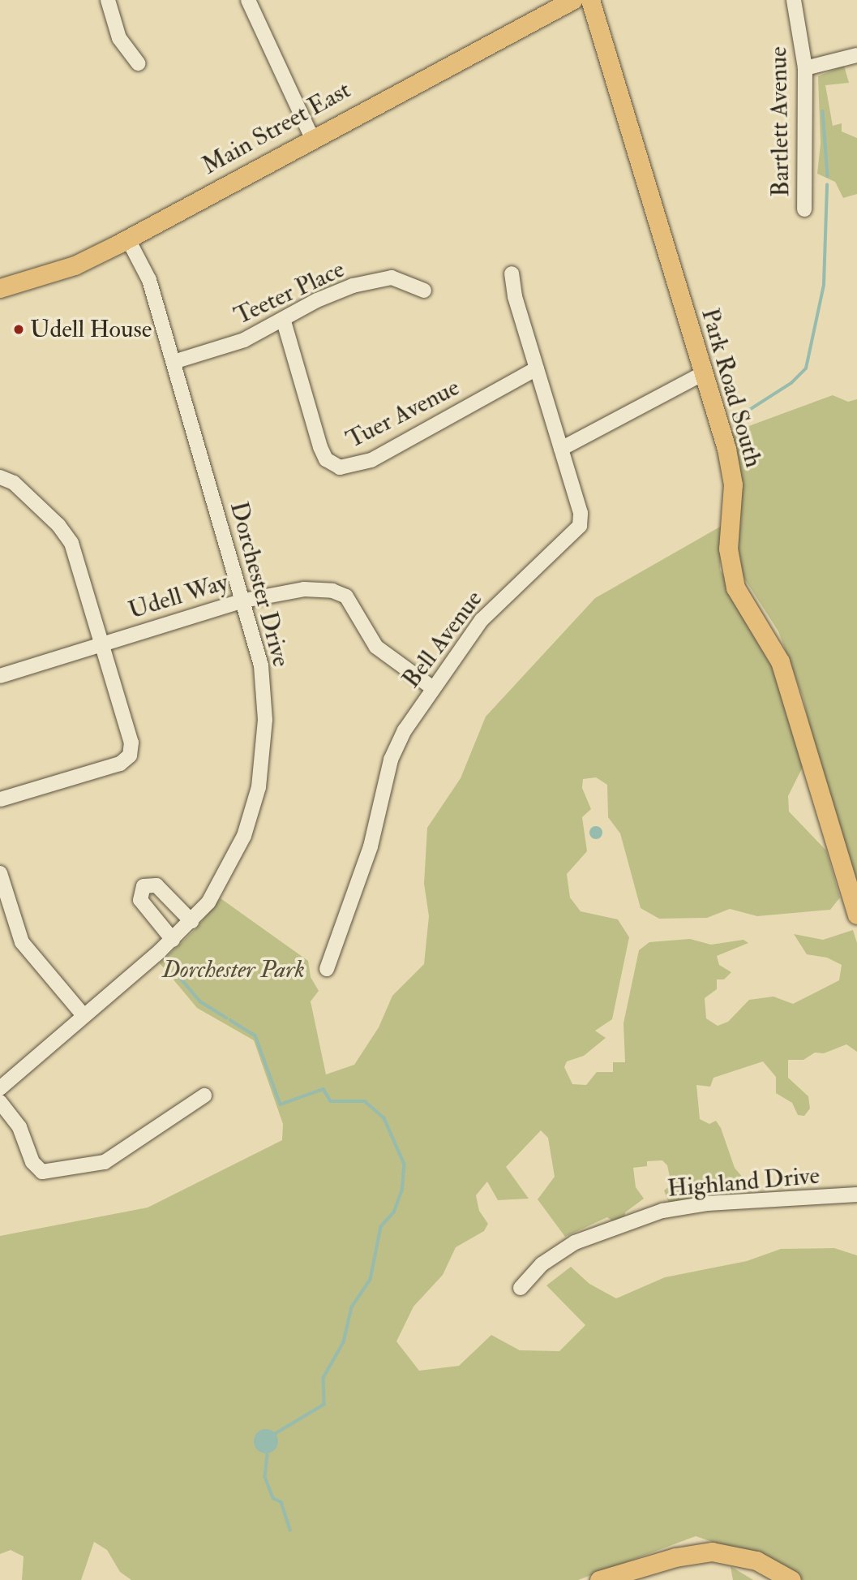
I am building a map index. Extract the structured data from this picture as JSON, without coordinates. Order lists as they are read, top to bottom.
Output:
{
  "streets": {
    "main road": ["Main Street East", "Park Road South"],
    "street": [
      "Bartlett Avenue",
      "Teeter Place",
      "Tuer Avenue",
      "Dorchester Drive",
      "Udell Way",
      "Bell Avenue",
      "Highland Drive"
    ]
  },
  "crossings": [
    ["Main Street East", "Dorchester Drive"],
    ["Teeter Place", "Tuer Avenue"],
    ["Teeter Place", "Dorchester Drive"],
    ["Dorchester Drive", "Udell Way"],
    ["Udell Way", "Bell Avenue"]
  ],
  "parks": ["Dorchester Park"],
  "places": ["Udell House"]
}
